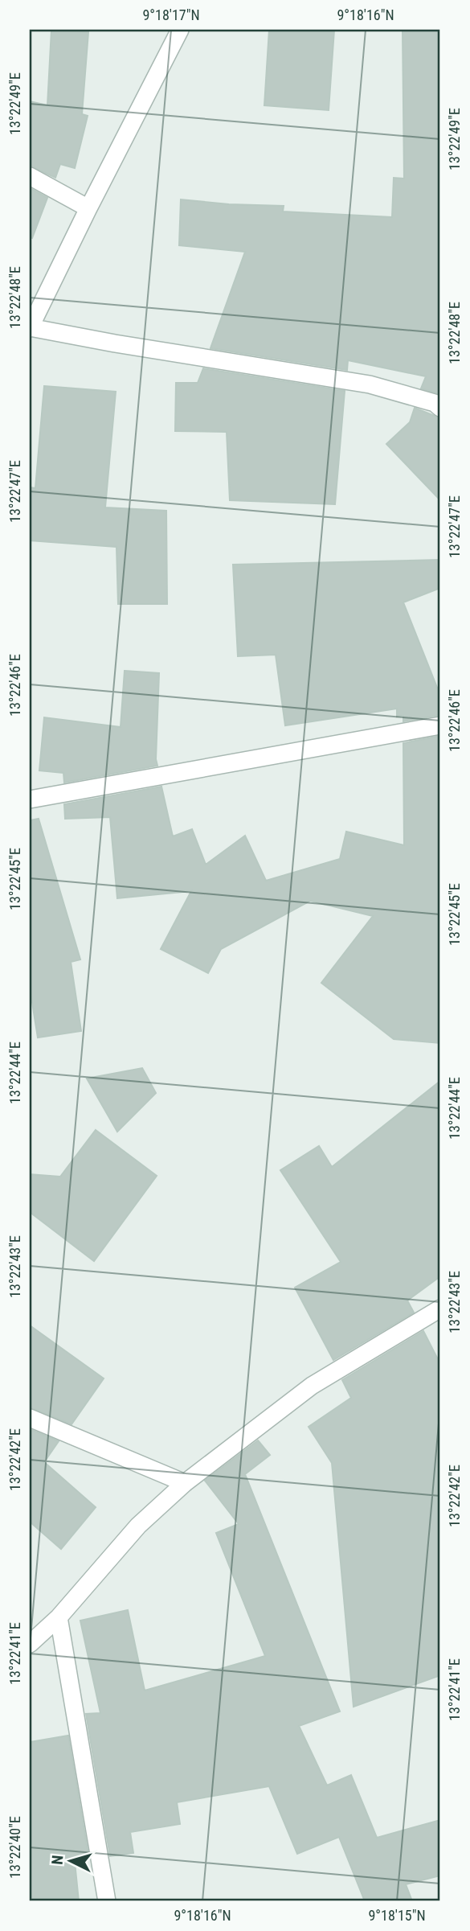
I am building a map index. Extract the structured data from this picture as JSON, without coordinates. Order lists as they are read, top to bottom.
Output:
{
  "north": "left",
  "coordinates": [
    "9°18'17\"N",
    "9°18'16\"N",
    "13°22'49\"E",
    "13°22'48\"E",
    "13°22'47\"E",
    "13°22'46\"E",
    "13°22'45\"E",
    "13°22'44\"E",
    "13°22'43\"E",
    "13°22'42\"E",
    "13°22'41\"E",
    "13°22'40\"E",
    "9°18'15\"N"
  ]
}
